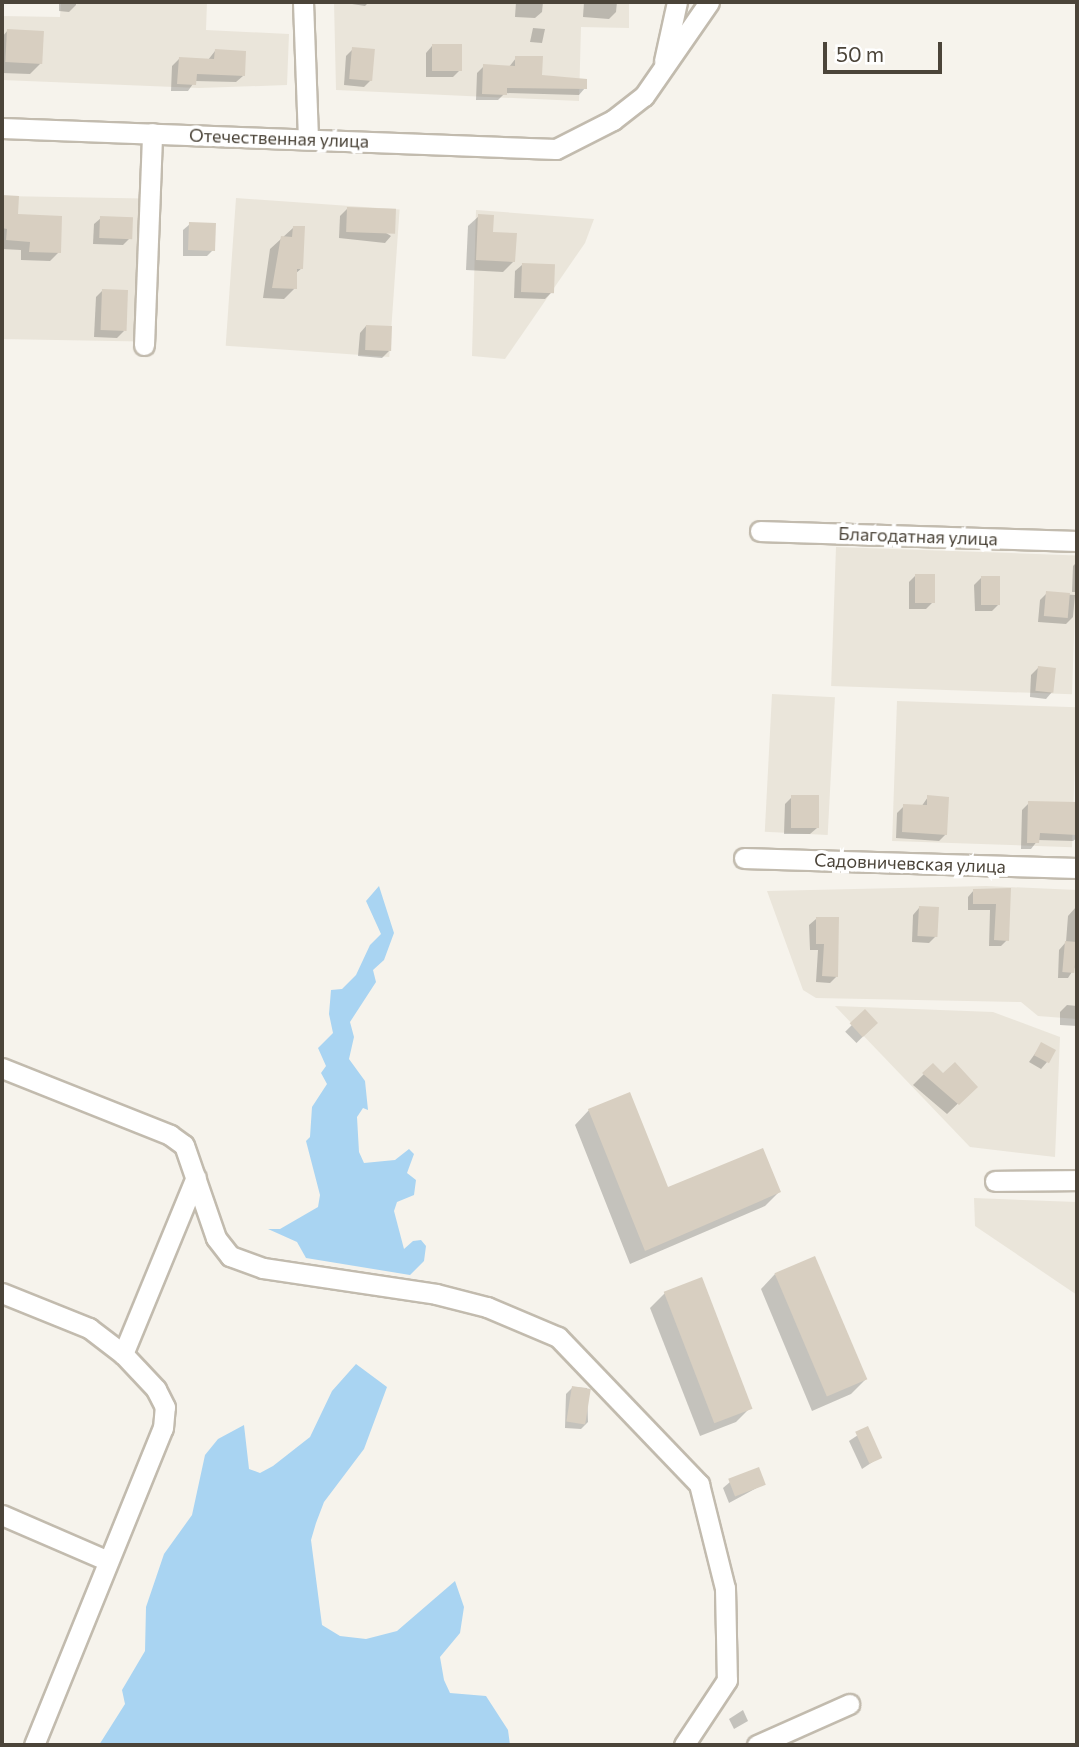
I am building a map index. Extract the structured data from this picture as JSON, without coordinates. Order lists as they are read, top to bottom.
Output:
{
  "streets": {
    "street": ["Отечественная улица", "Благодатная улица", "Садовничевская улица"]
  },
  "scale_bar": "50 m"
}
